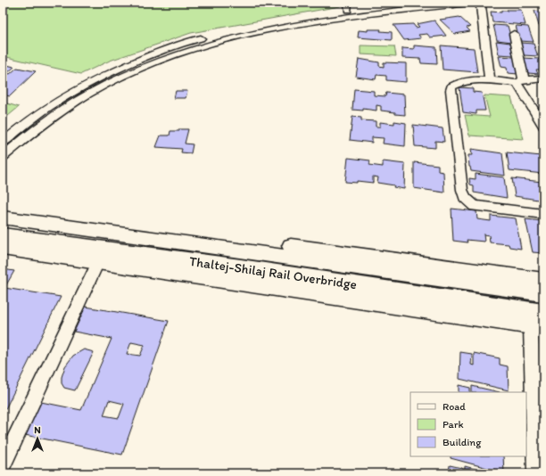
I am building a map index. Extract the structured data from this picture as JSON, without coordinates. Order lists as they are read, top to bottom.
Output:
{
  "streets": {
    "street": ["Thaltej-Shilaj Rail Overbridge"]
  },
  "legend": ["Road", "Park", "Building"],
  "north": "top"
}
